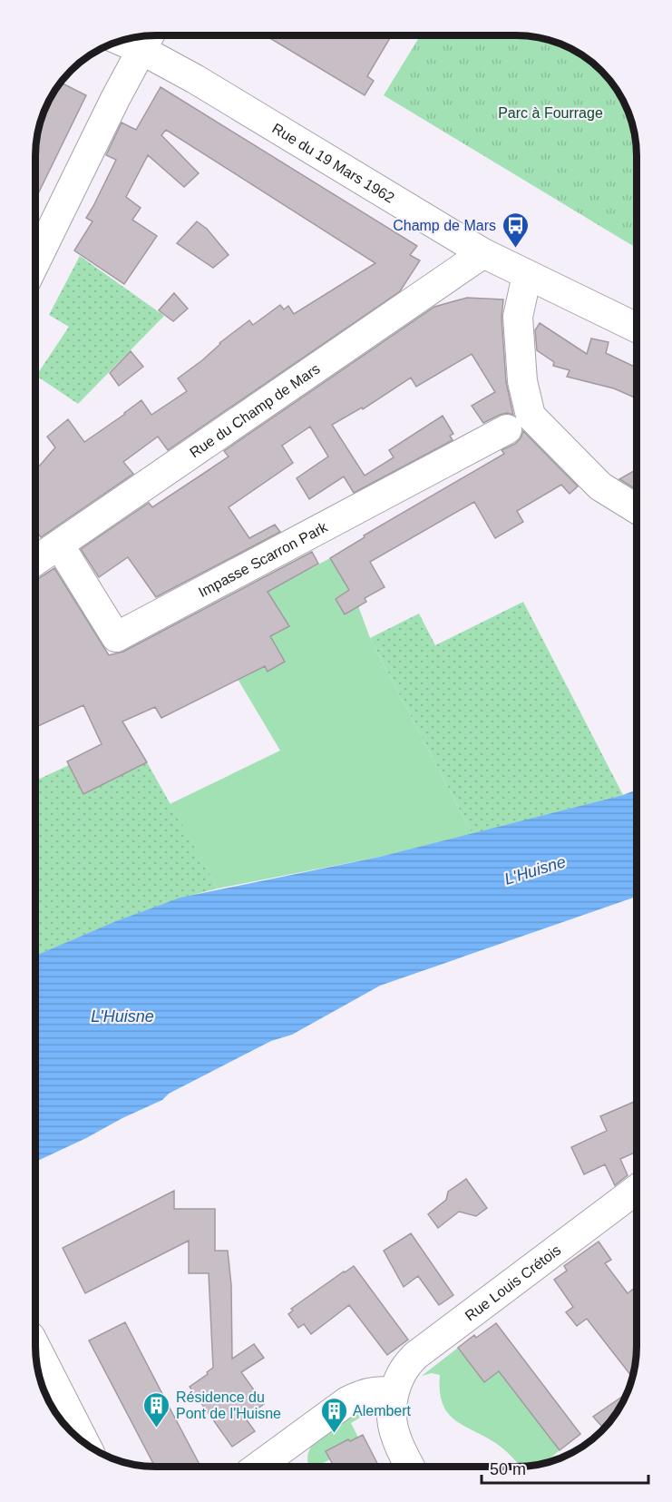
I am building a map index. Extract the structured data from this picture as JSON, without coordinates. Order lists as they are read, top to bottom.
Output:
{
  "streets": {
    "street": [
      "Rue du 19 Mars 1962",
      "Rue du Champ de Mars",
      "Impasse Scarron Park",
      "Rue Louis Crétois"
    ]
  },
  "crossings": [
    ["Rue du 19 Mars 1962", "Rue du Champ de Mars"],
    ["Rue du Champ de Mars", "Impasse Scarron Park"]
  ],
  "water": ["L'Huisne"],
  "parks": ["Parc à Fourrage"],
  "places": {
    "bus stop": ["Champ de Mars"],
    "building": ["Résidence du Pont de l'Huisne", "Alembert"]
  },
  "scale_bar": "50 m"
}
